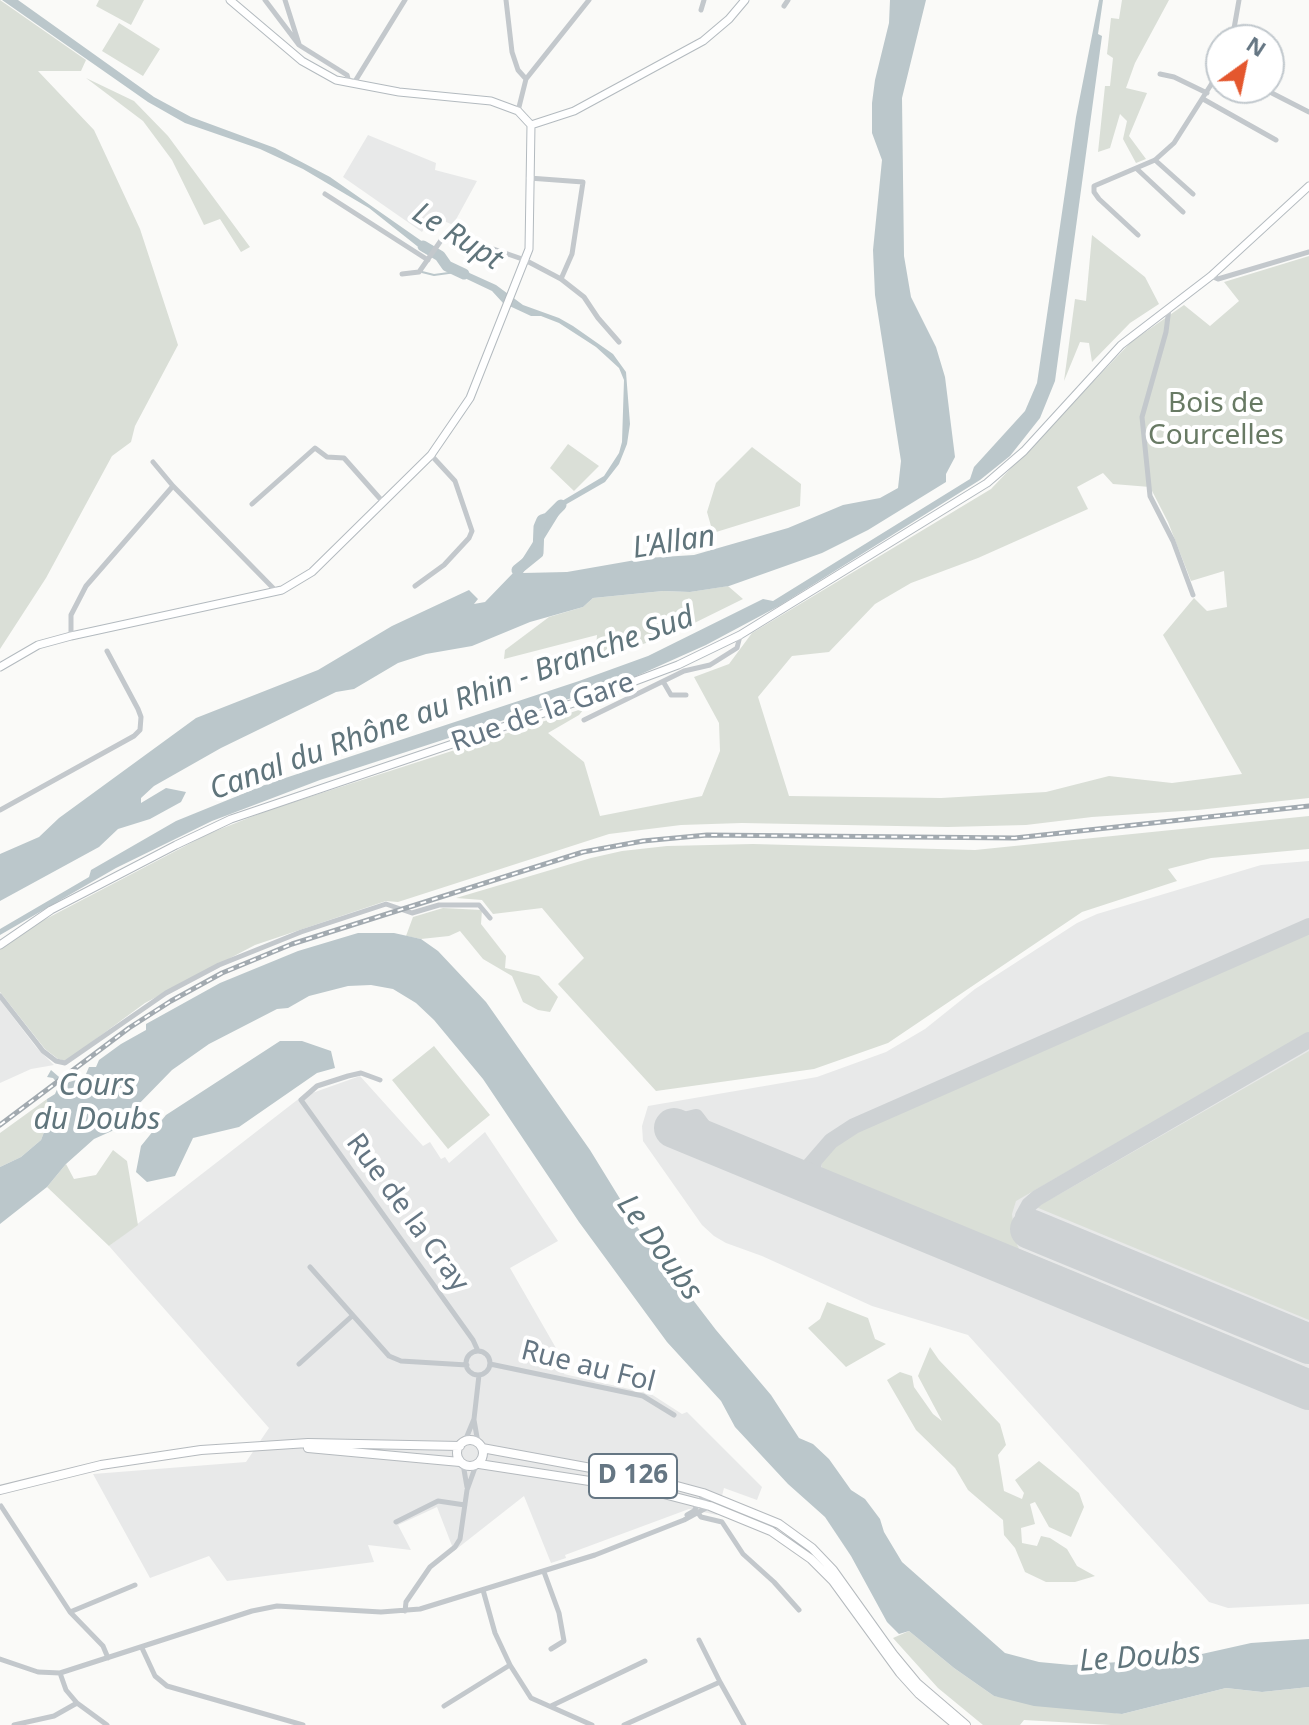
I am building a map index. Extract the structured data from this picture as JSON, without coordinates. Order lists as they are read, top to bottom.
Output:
{
  "streets": {
    "main road": ["Rue de la Gare", "D 126"],
    "street": ["Rue de la Cray", "Rue au Fol"]
  },
  "crossings": [
    ["Rue de la Cray", "Rue au Fol"]
  ],
  "water": [
    "Le Rupt",
    "L'Allan",
    "Canal du Rhône au Rhin - Branche Sud",
    "Cours du Doubs",
    "Le Doubs"
  ],
  "parks": ["Bois de Courcelles"],
  "north": "top right"
}
